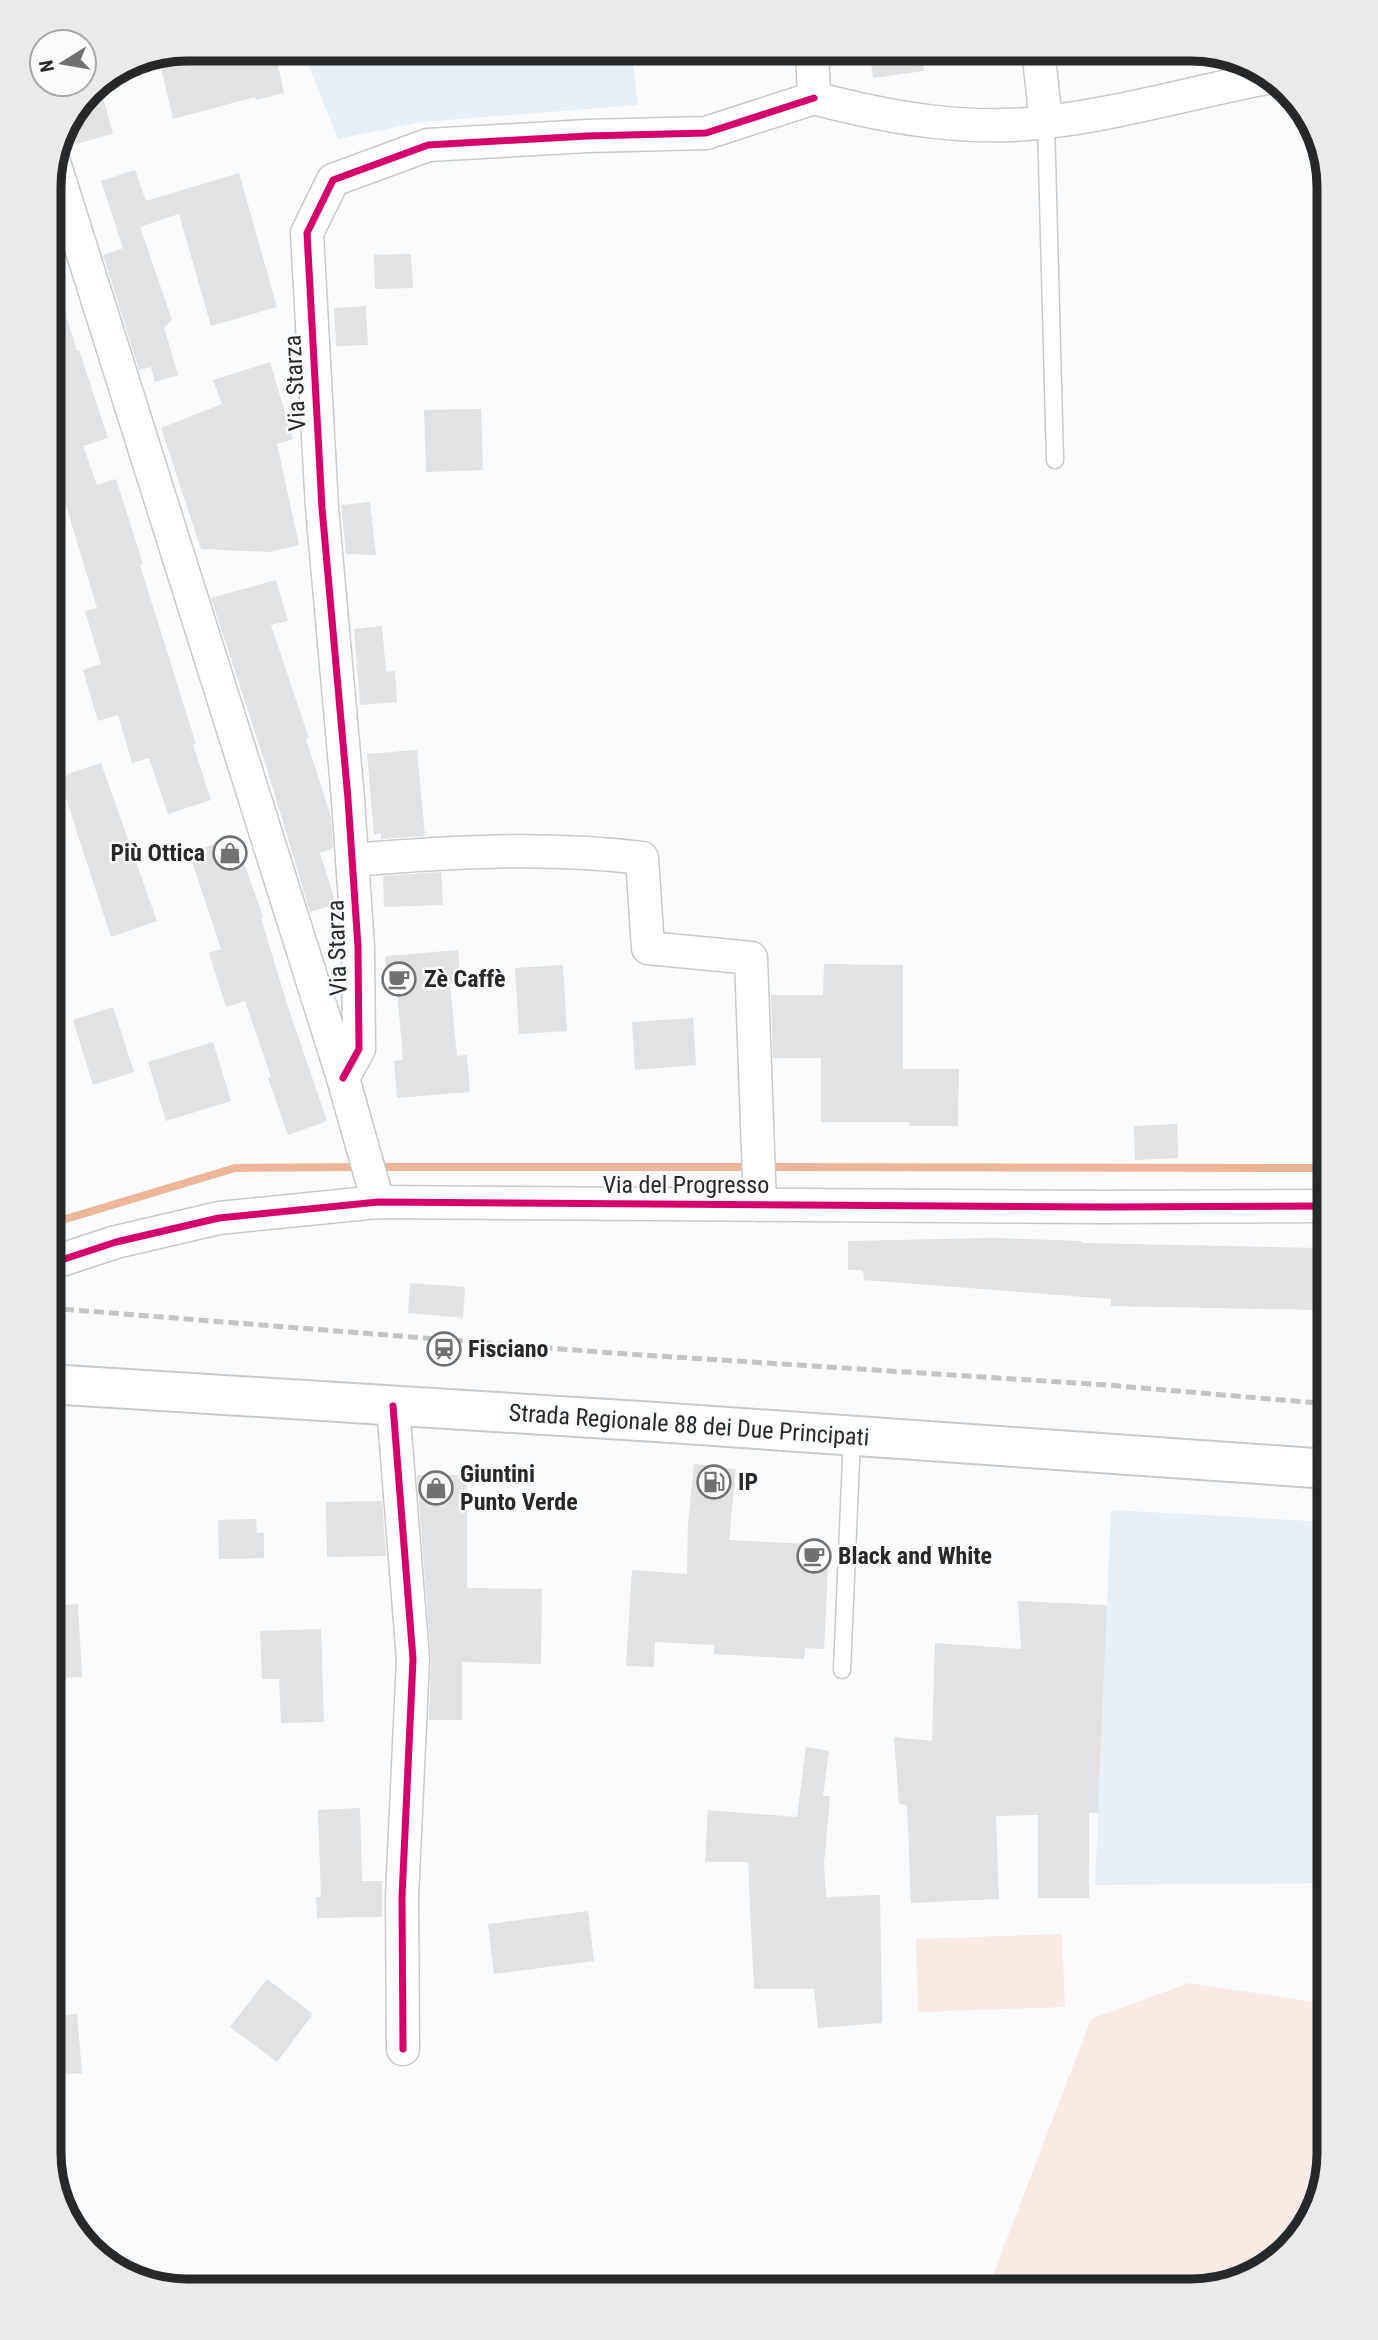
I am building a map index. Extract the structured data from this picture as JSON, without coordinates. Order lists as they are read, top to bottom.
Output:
{
  "streets": {
    "main road": ["Strada Regionale 88 dei Due Principati"],
    "street": ["Via Starza", "Via del Progresso"]
  },
  "places": {
    "shop": ["Più Ottica", "Giuntini Punto Verde"],
    "cafe": ["Zè Caffè", "Black and White"],
    "station": ["Fisciano"],
    "fuel station": ["IP"]
  },
  "north": "left"
}
